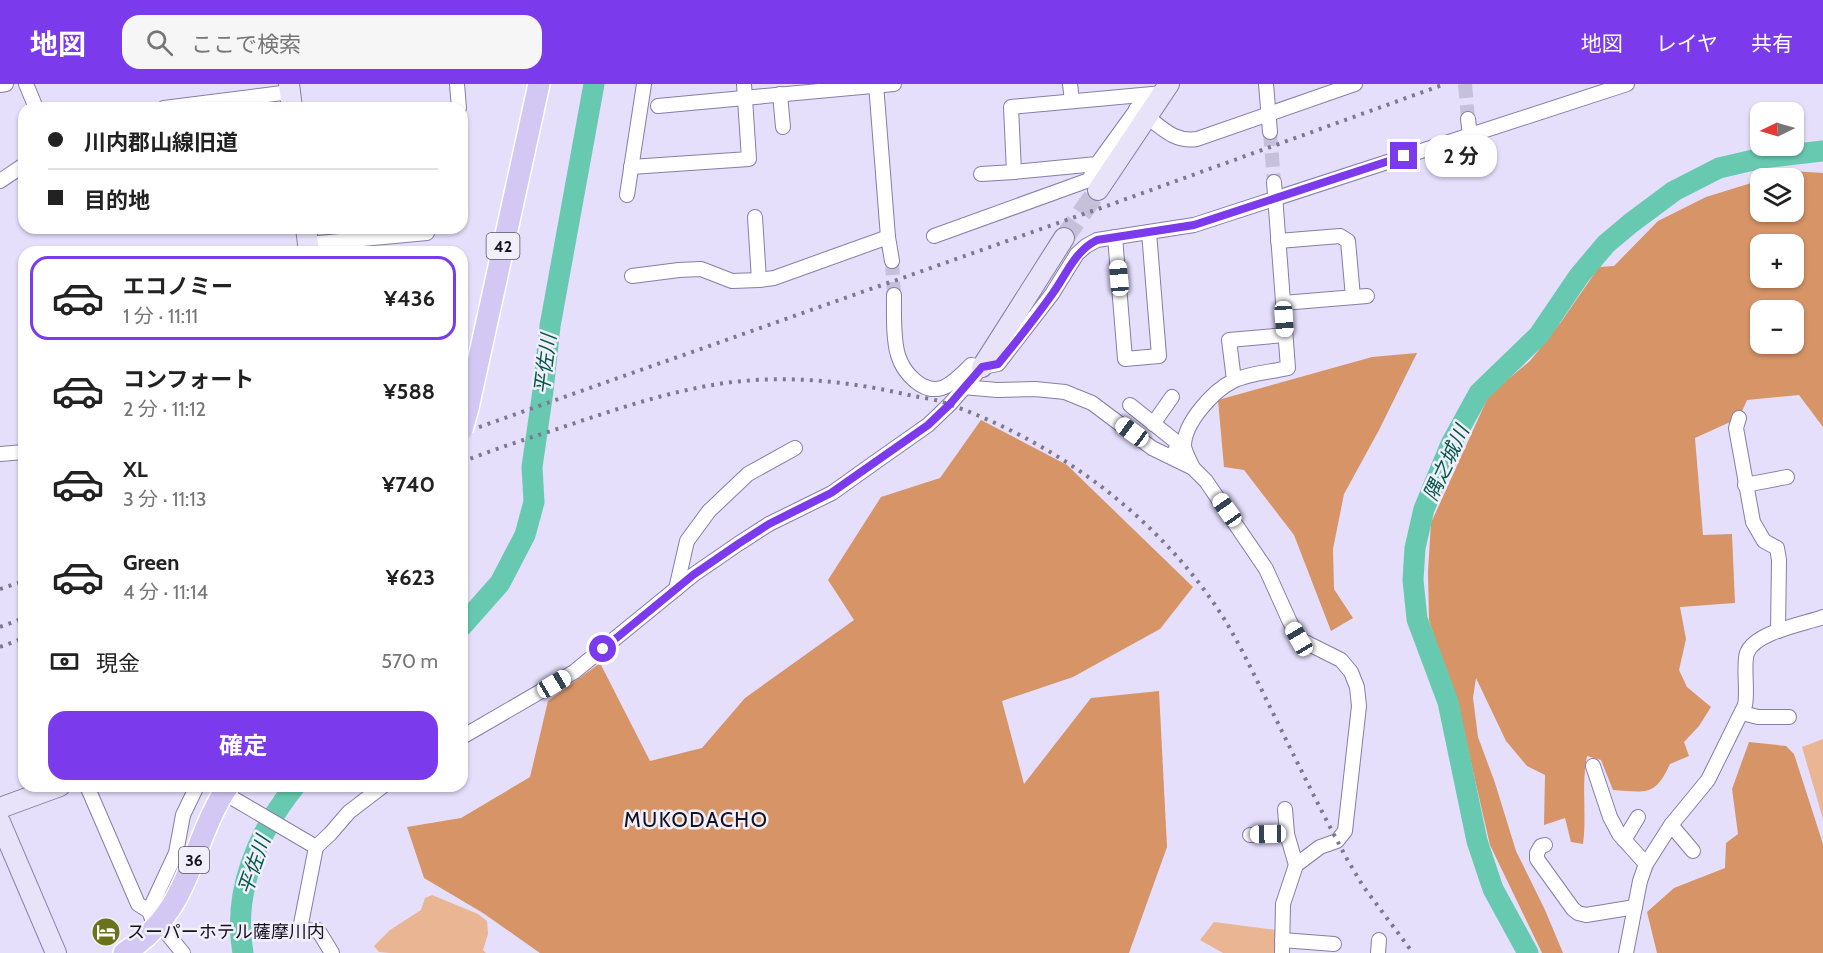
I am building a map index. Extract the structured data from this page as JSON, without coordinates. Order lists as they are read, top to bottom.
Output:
{
  "streets": {
    "main road": ["42", "36"]
  },
  "districts": ["MUKODACHO"],
  "water": ["平佐川", "隅之城川"],
  "places": {
    "hotel": ["スーパーホテル薩摩川内"]
  },
  "north": "left",
  "page": {
    "header": "地図",
    "search": "ここで検索",
    "nav": ["地図", "レイヤ", "共有"],
    "map_buttons": ["+", "−"],
    "banner": ["川内郡山線旧道", "目的地"],
    "bubble": "2 分",
    "list": [
      {
        "name": "エコノミー",
        "note": "1 分 · 11:11",
        "value": "¥436"
      },
      {
        "name": "コンフォート",
        "note": "2 分 · 11:12",
        "value": "¥588"
      },
      {
        "name": "XL",
        "note": "3 分 · 11:13",
        "value": "¥740"
      },
      {
        "name": "Green",
        "note": "4 分 · 11:14",
        "value": "¥623"
      }
    ],
    "pay": ["現金", "570 m"],
    "buttons": "確定"
  }
}
